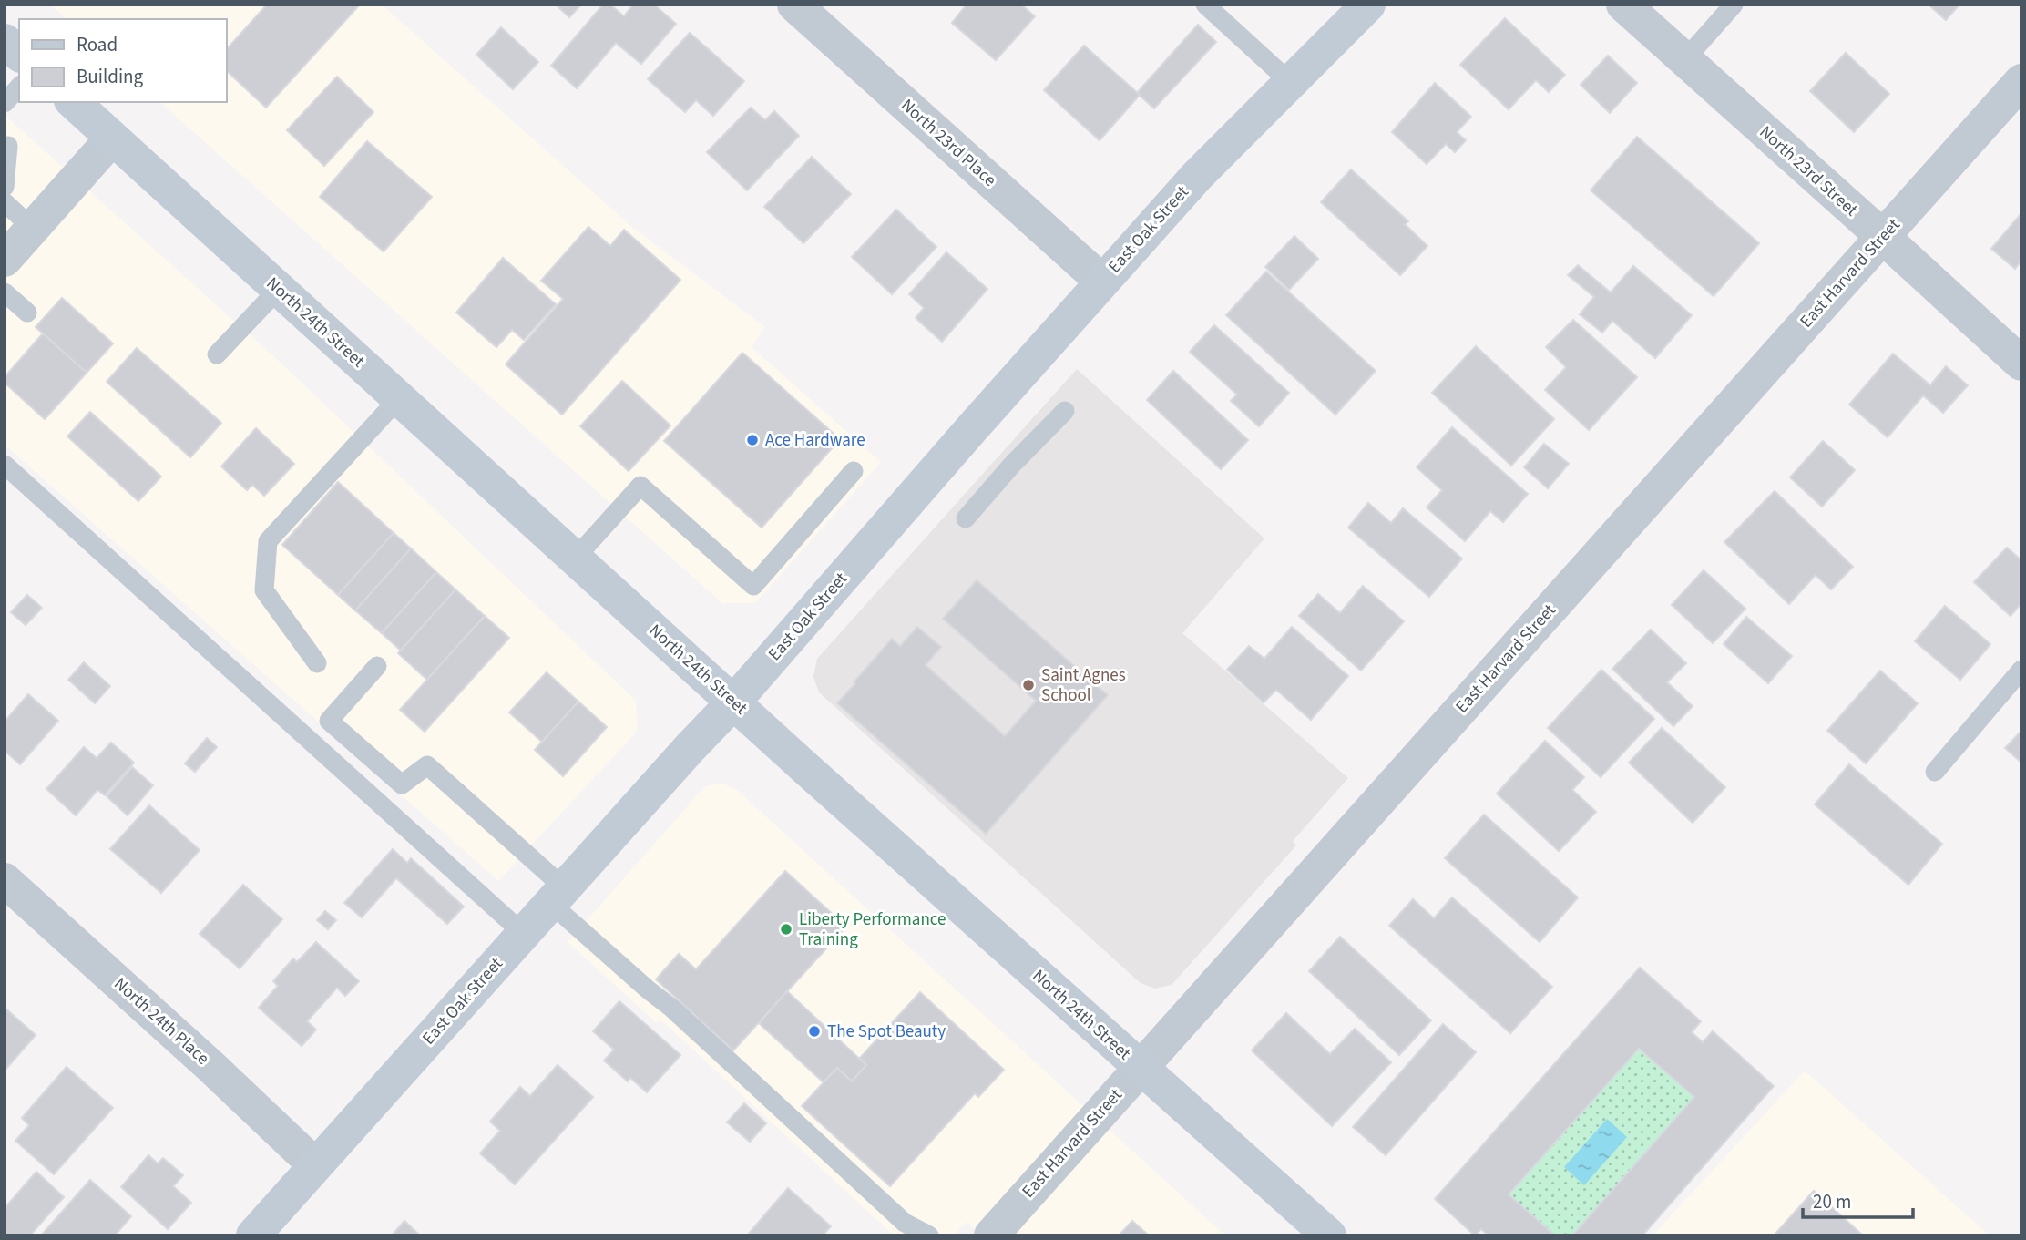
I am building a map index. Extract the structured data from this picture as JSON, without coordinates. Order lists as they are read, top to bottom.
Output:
{
  "streets": {
    "main road": ["East Oak Street", "North 24th Street"],
    "street": [
      "North 23rd Place",
      "North 23rd Street",
      "East Harvard Street",
      "North 24th Place"
    ]
  },
  "crossings": [
    ["North 23rd Place", "East Oak Street"],
    ["North 23rd Street", "East Harvard Street"],
    ["East Oak Street", "North 24th Street"],
    ["East Oak Street", "North 24th Place"],
    ["East Harvard Street", "North 24th Street"]
  ],
  "places": [
    "Ace Hardware",
    "Saint Agnes School",
    "Liberty Performance Training",
    "The Spot Beauty"
  ],
  "legend": ["Road", "Building"],
  "scale_bar": "20 m"
}
